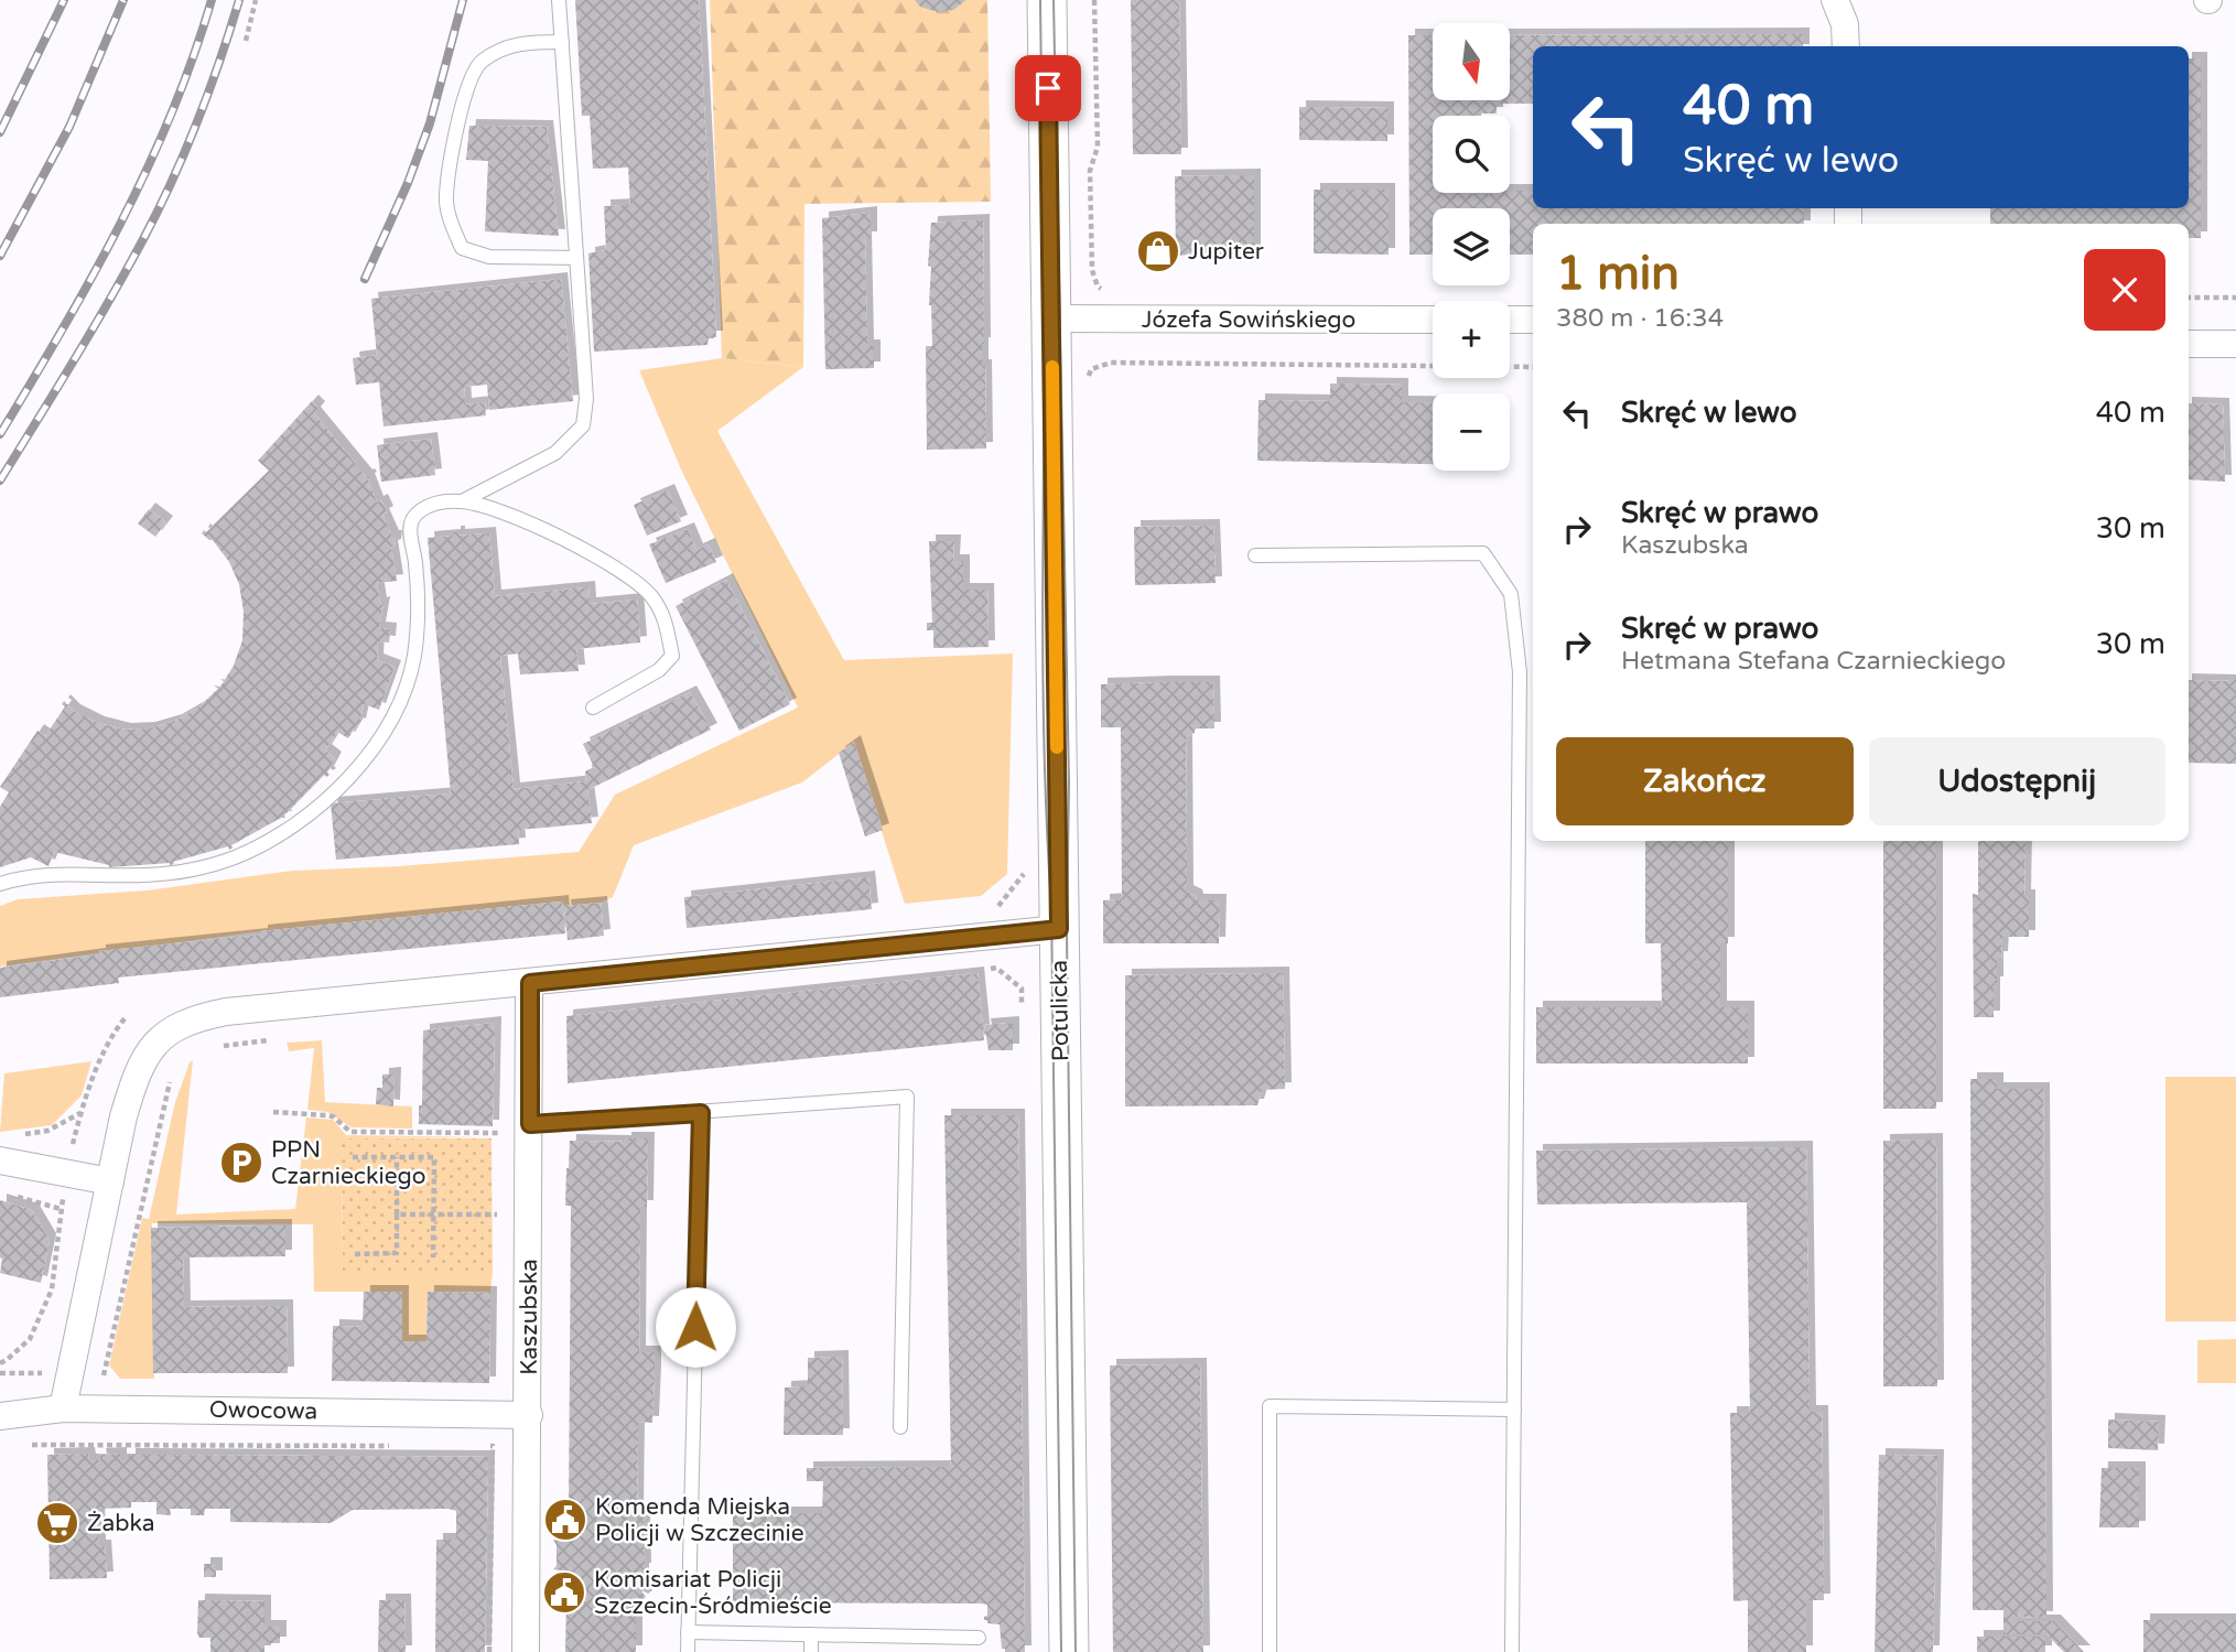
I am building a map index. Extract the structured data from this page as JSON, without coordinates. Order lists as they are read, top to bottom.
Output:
{
  "streets": {
    "street": [
      "Józefa Sowińskiego",
      "Potulicka",
      "Kaszubska",
      "Owocowa"
    ]
  },
  "crossings": [
    ["Józefa Sowińskiego", "Potulicka"],
    ["Kaszubska", "Owocowa"]
  ],
  "places": {
    "shop": ["Jupiter"],
    "parking": ["PPN Czarnieckiego"],
    "public building": ["Komenda Miejska Policji w Szczecinie", "Komisariat Policji Szczecin-Śródmieście"],
    "supermarket": ["Żabka"]
  },
  "north": "bottom",
  "page": {
    "map_buttons": ["+", "−"],
    "turn": ["40 m", "Skręć w lewo"],
    "heading": ["1 min", "380 m · 16:34"],
    "list": [
      {
        "name": "Skręć w lewo",
        "value": "40 m"
      },
      {
        "name": "Skręć w prawo",
        "note": "Kaszubska",
        "value": "30 m"
      },
      {
        "name": "Skręć w prawo",
        "note": "Hetmana Stefana Czarnieckiego",
        "value": "30 m"
      }
    ],
    "buttons": ["Zakończ", "Udostępnij"]
  }
}
